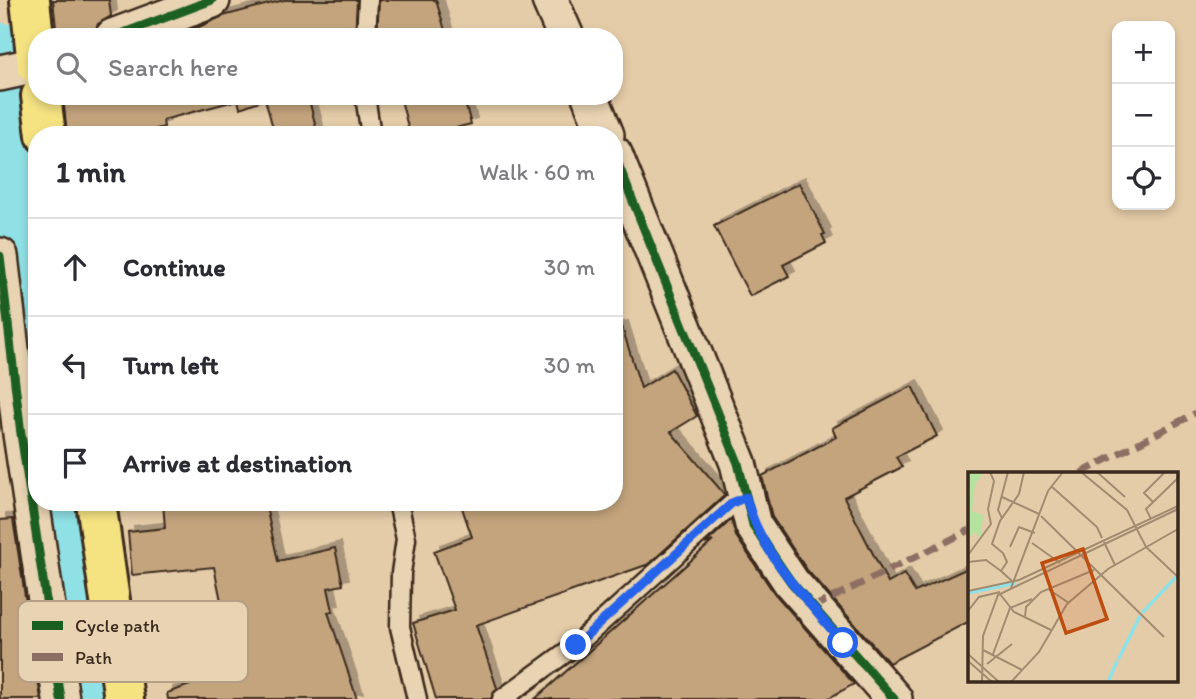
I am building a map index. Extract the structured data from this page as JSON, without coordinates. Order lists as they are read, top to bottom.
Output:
{
  "legend": ["Cycle path", "Path"],
  "page": {
    "map_buttons": ["+", "−"],
    "search": "Search here",
    "heading": ["1 min", "Walk · 60 m"],
    "list": [
      ["Continue", "30 m"],
      ["Turn left", "30 m"],
      "Arrive at destination"
    ]
  }
}
